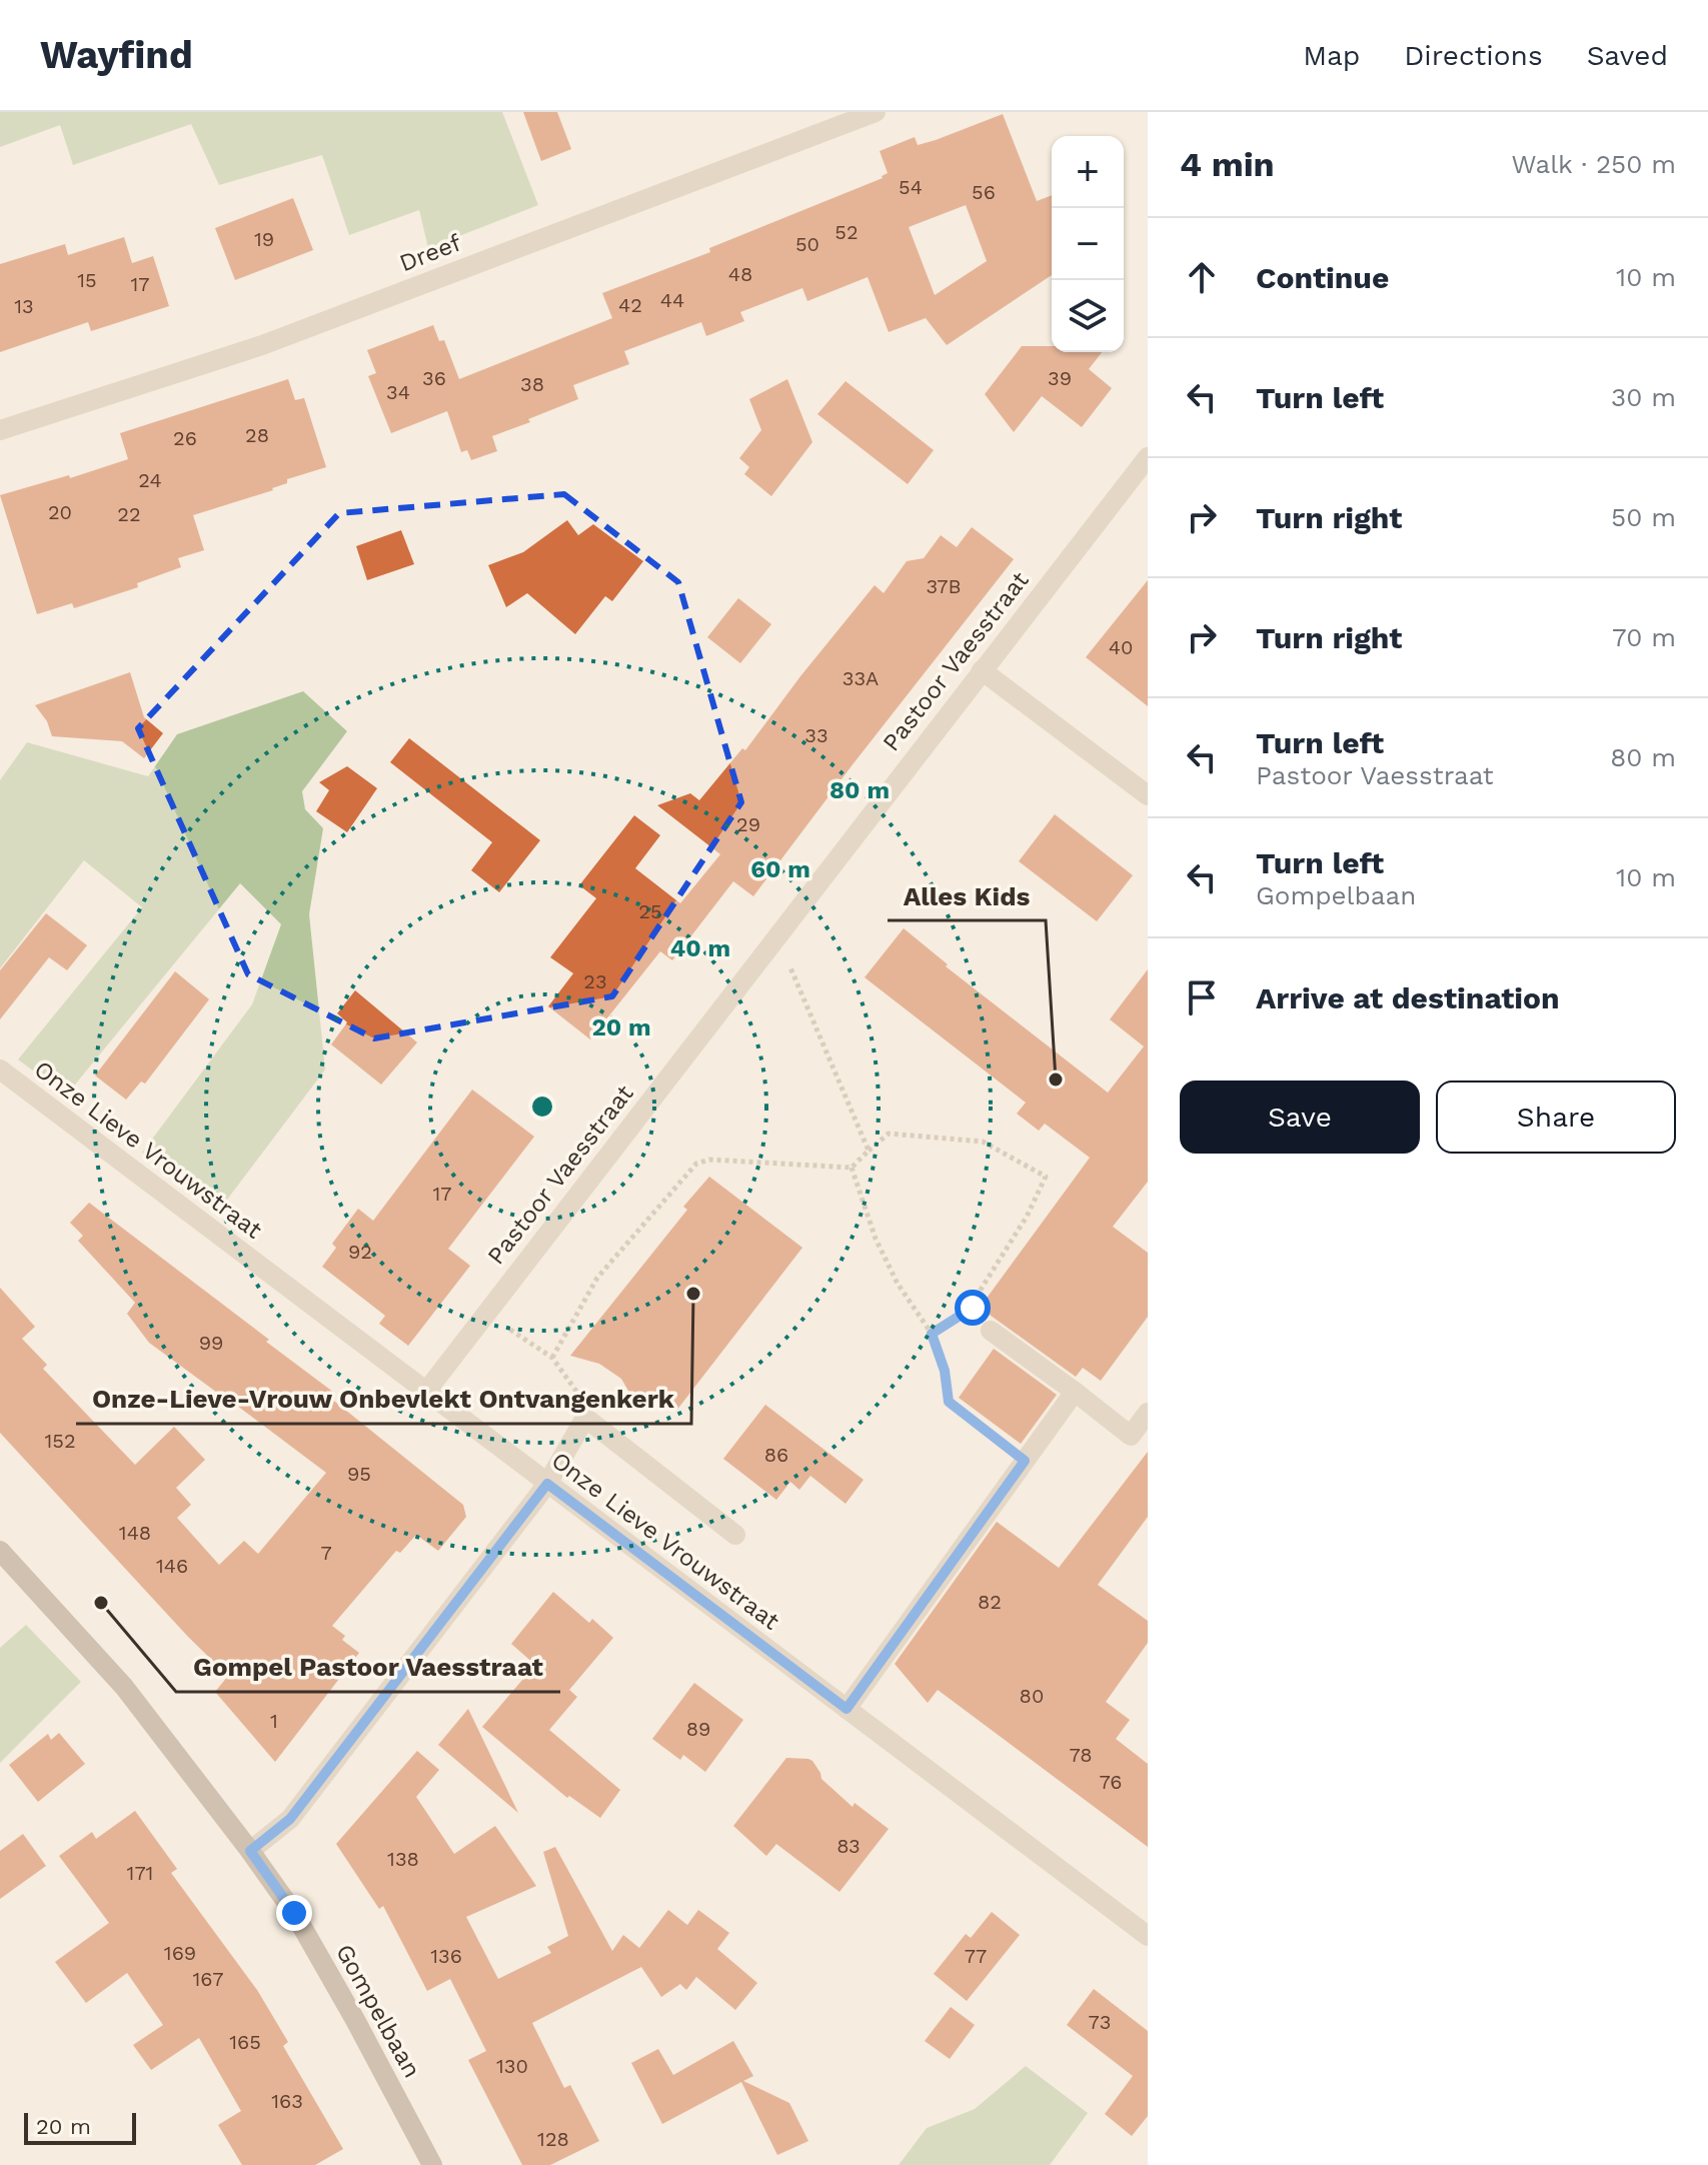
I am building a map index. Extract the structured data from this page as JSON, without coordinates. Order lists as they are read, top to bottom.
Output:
{
  "streets": {
    "street": [
      "Dreef",
      "Pastoor Vaesstraat",
      "Onze Lieve Vrouwstraat",
      "Gompelbaan"
    ]
  },
  "crossings": [
    ["Pastoor Vaesstraat", "Onze Lieve Vrouwstraat"]
  ],
  "places": ["Alles Kids", "Onze-Lieve-Vrouw Onbevlekt Ontvangenkerk", "Gompel Pastoor Vaesstraat"],
  "house_numbers": [
    "54",
    "56",
    "52",
    "19",
    "50",
    "48",
    "15",
    "17",
    "44",
    "42",
    "13",
    "36",
    "39",
    "38",
    "34",
    "28",
    "26",
    "24",
    "20",
    "22",
    "37B",
    "40",
    "33A",
    "33",
    "29",
    "25",
    "23",
    "17",
    "92",
    "99",
    "152",
    "86",
    "95",
    "148",
    "7",
    "146",
    "82",
    "80",
    "1",
    "89",
    "78",
    "76",
    "83",
    "138",
    "171",
    "169",
    "136",
    "77",
    "167",
    "73",
    "165",
    "130",
    "163",
    "128"
  ],
  "scale_bar": "20 m",
  "page": {
    "header": "Wayfind",
    "nav": ["Map", "Directions", "Saved"],
    "heading": ["4 min", "Walk · 250 m"],
    "map_buttons": ["+", "−"],
    "list": [
      ["Continue", "10 m"],
      ["Turn left", "30 m"],
      ["Turn right", "50 m"],
      ["Turn right", "70 m"],
      ["Turn left", "Pastoor Vaesstraat", "80 m"],
      ["Turn left", "Gompelbaan", "10 m"],
      "Arrive at destination"
    ],
    "buttons": ["Save", "Share"],
    "scale": "20 m"
  },
  "rings": [
    "80 m",
    "60 m",
    "40 m",
    "20 m"
  ]
}
